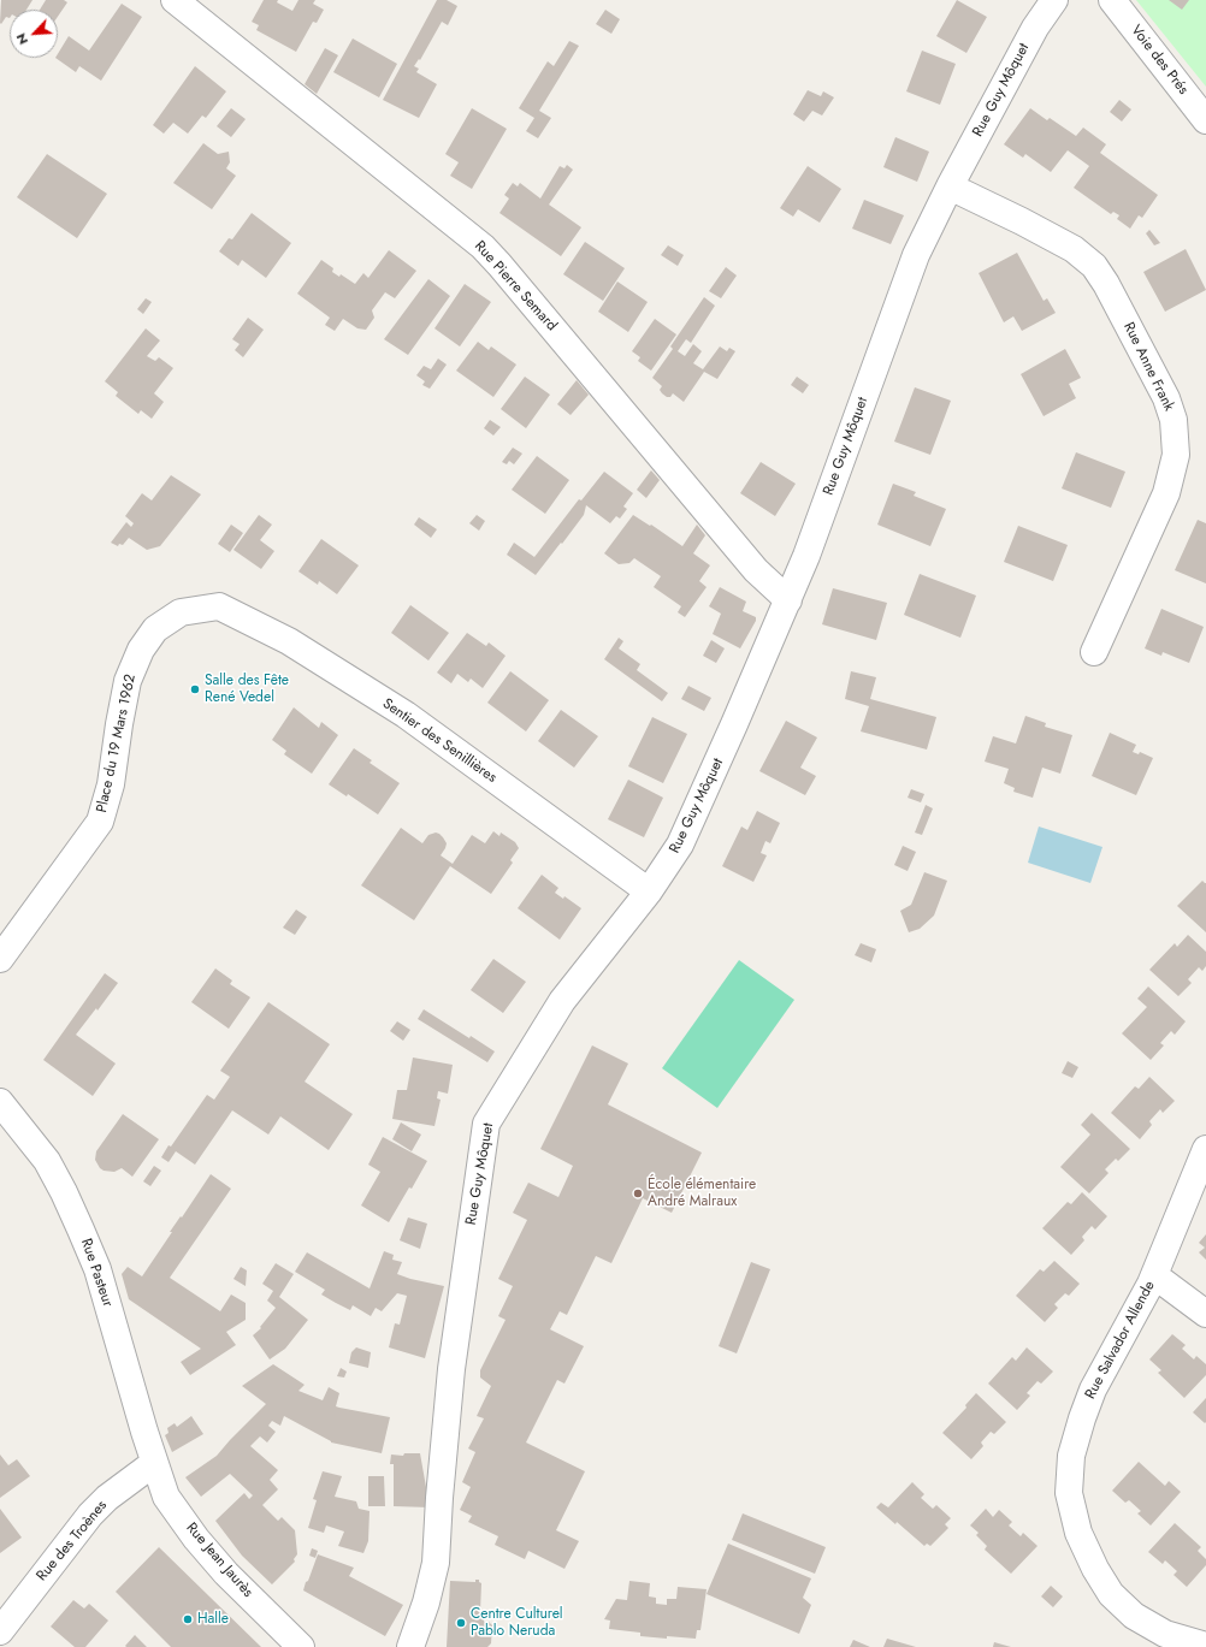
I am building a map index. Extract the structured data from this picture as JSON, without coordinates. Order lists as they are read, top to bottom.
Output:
{
  "streets": {
    "street": [
      "Voie des Prés",
      "Rue Guy Môquet",
      "Rue Pierre Semard",
      "Rue Anne Frank",
      "Sentier des Senillières",
      "Place du 19 Mars 1962",
      "Rue Pasteur",
      "Rue Salvador Allende",
      "Rue des Troènes",
      "Rue Jean Jaurès"
    ]
  },
  "crossings": [
    ["Rue Guy Môquet", "Rue Pierre Semard"],
    ["Rue Guy Môquet", "Rue Anne Frank"],
    ["Rue Guy Môquet", "Sentier des Senillières"],
    ["Sentier des Senillières", "Place du 19 Mars 1962"],
    ["Rue Pasteur", "Rue des Troènes"],
    ["Rue Pasteur", "Rue Jean Jaurès"],
    ["Rue des Troènes", "Rue Jean Jaurès"]
  ],
  "places": [
    "Salle des Fête René Vedel",
    "École élémentaire André Malraux",
    "Halle",
    "Centre Culturel Pablo Neruda"
  ],
  "north": "bottom left"
}
